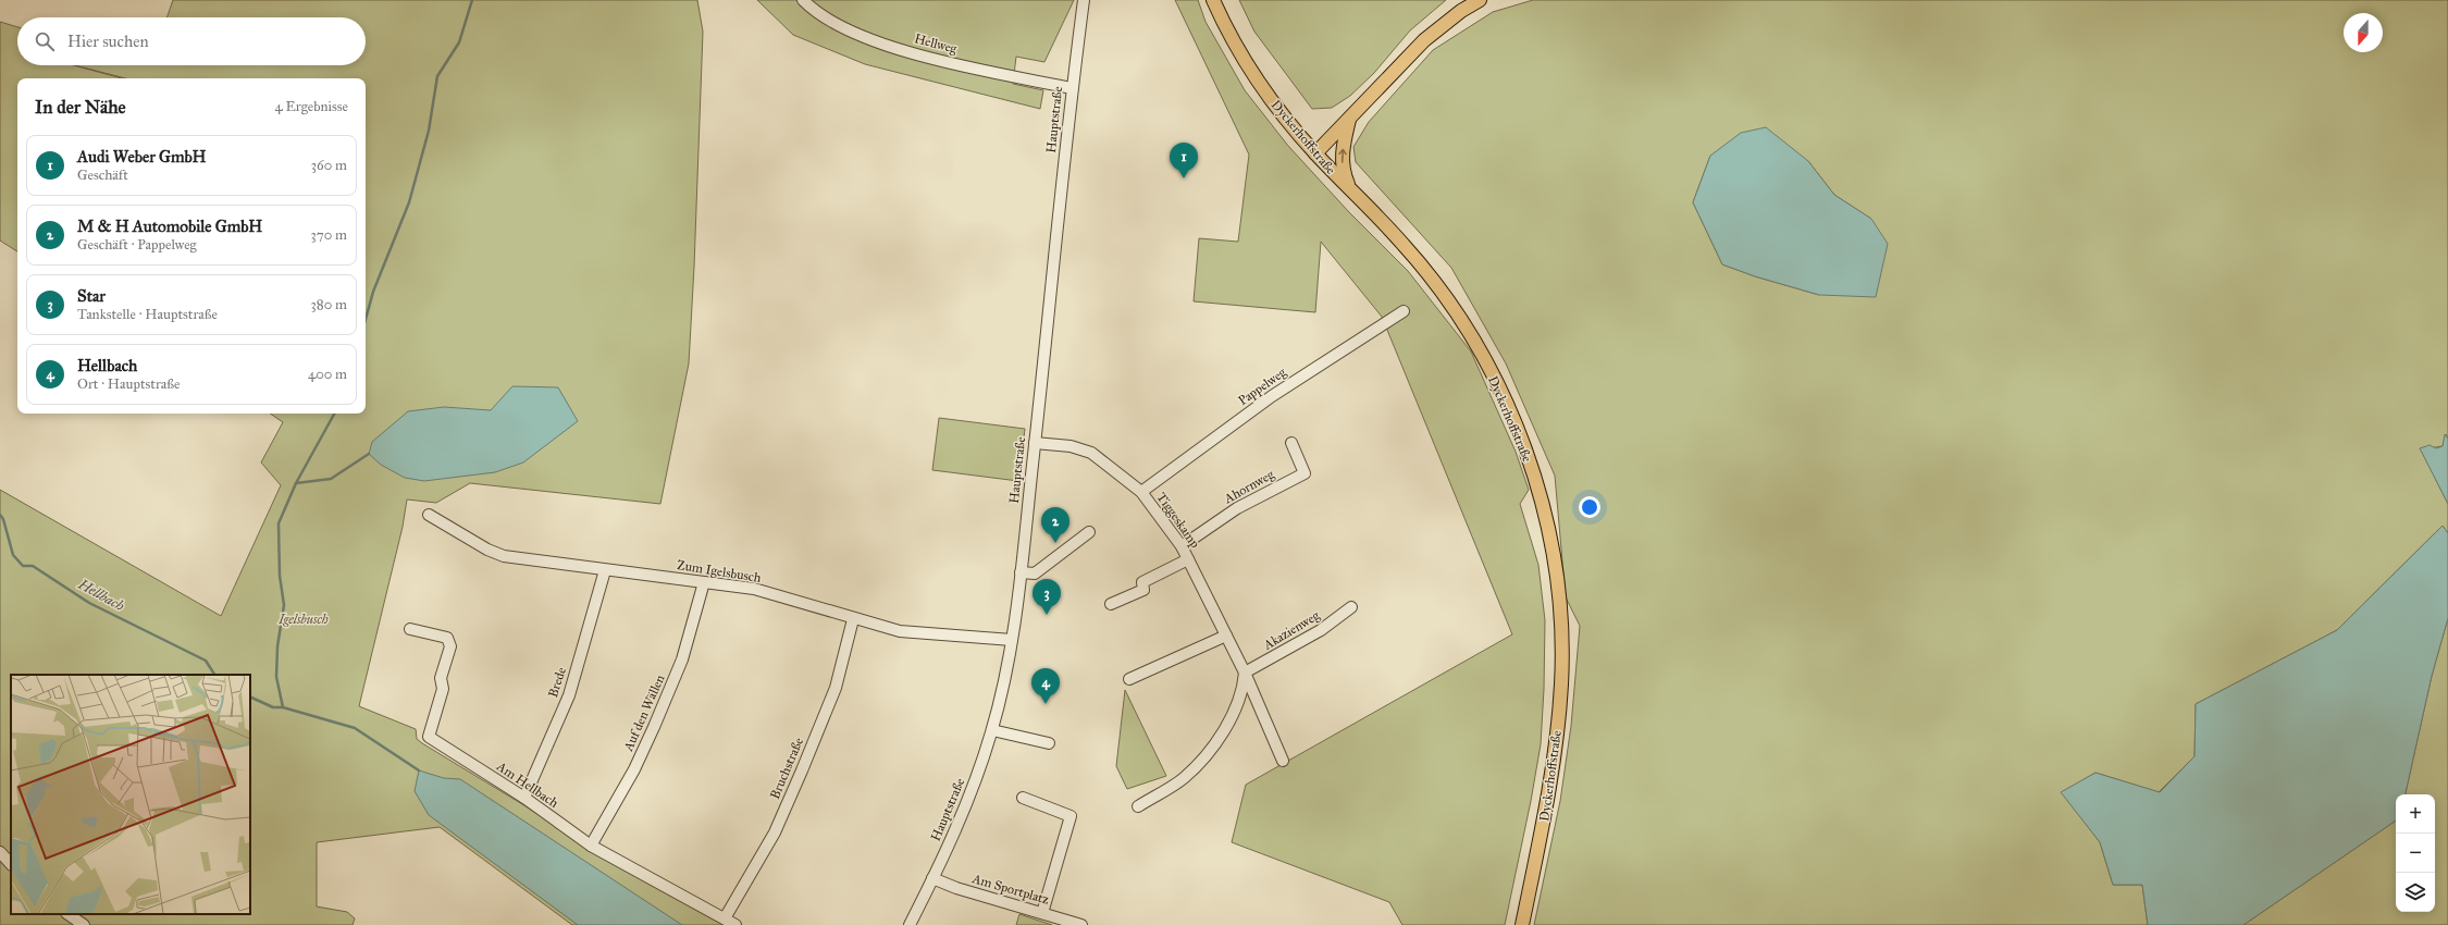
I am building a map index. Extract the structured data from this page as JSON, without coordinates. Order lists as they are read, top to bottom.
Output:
{
  "streets": {
    "main road": ["Dyckerhoffstraße"],
    "street": [
      "Hellweg",
      "Hauptstraße",
      "Pappelweg",
      "Ahornweg",
      "Tiggeskamp",
      "Zum Igelsbusch",
      "Akazienweg",
      "Brede",
      "Auf den Wällen",
      "Bruchstraße",
      "Am Hellbach",
      "Am Sportplatz"
    ]
  },
  "crossings": [
    ["Hellweg", "Hauptstraße"],
    ["Hauptstraße", "Tiggeskamp"],
    ["Hauptstraße", "Zum Igelsbusch"],
    ["Hauptstraße", "Am Sportplatz"],
    ["Pappelweg", "Tiggeskamp"],
    ["Ahornweg", "Tiggeskamp"],
    ["Tiggeskamp", "Akazienweg"],
    ["Zum Igelsbusch", "Brede"],
    ["Zum Igelsbusch", "Auf den Wällen"],
    ["Zum Igelsbusch", "Bruchstraße"],
    ["Brede", "Am Hellbach"],
    ["Auf den Wällen", "Am Hellbach"],
    ["Bruchstraße", "Am Hellbach"]
  ],
  "water": ["Hellbach"],
  "parks": ["Igelsbusch"],
  "north": "bottom",
  "page": {
    "search": "Hier suchen",
    "heading": ["In der Nähe", "4 Ergebnisse"],
    "list": [
      {
        "mark": "1",
        "name": "Audi Weber GmbH",
        "note": "Geschäft",
        "value": "360 m"
      },
      {
        "mark": "2",
        "name": "M & H Automobile GmbH",
        "note": "Geschäft · Pappelweg",
        "value": "370 m"
      },
      {
        "mark": "3",
        "name": "Star",
        "note": "Tankstelle · Hauptstraße",
        "value": "380 m"
      },
      {
        "mark": "4",
        "name": "Hellbach",
        "note": "Ort · Hauptstraße",
        "value": "400 m"
      }
    ],
    "pins": [
      "1",
      "2",
      "3",
      "4"
    ],
    "map_buttons": ["+", "−"]
  }
}
